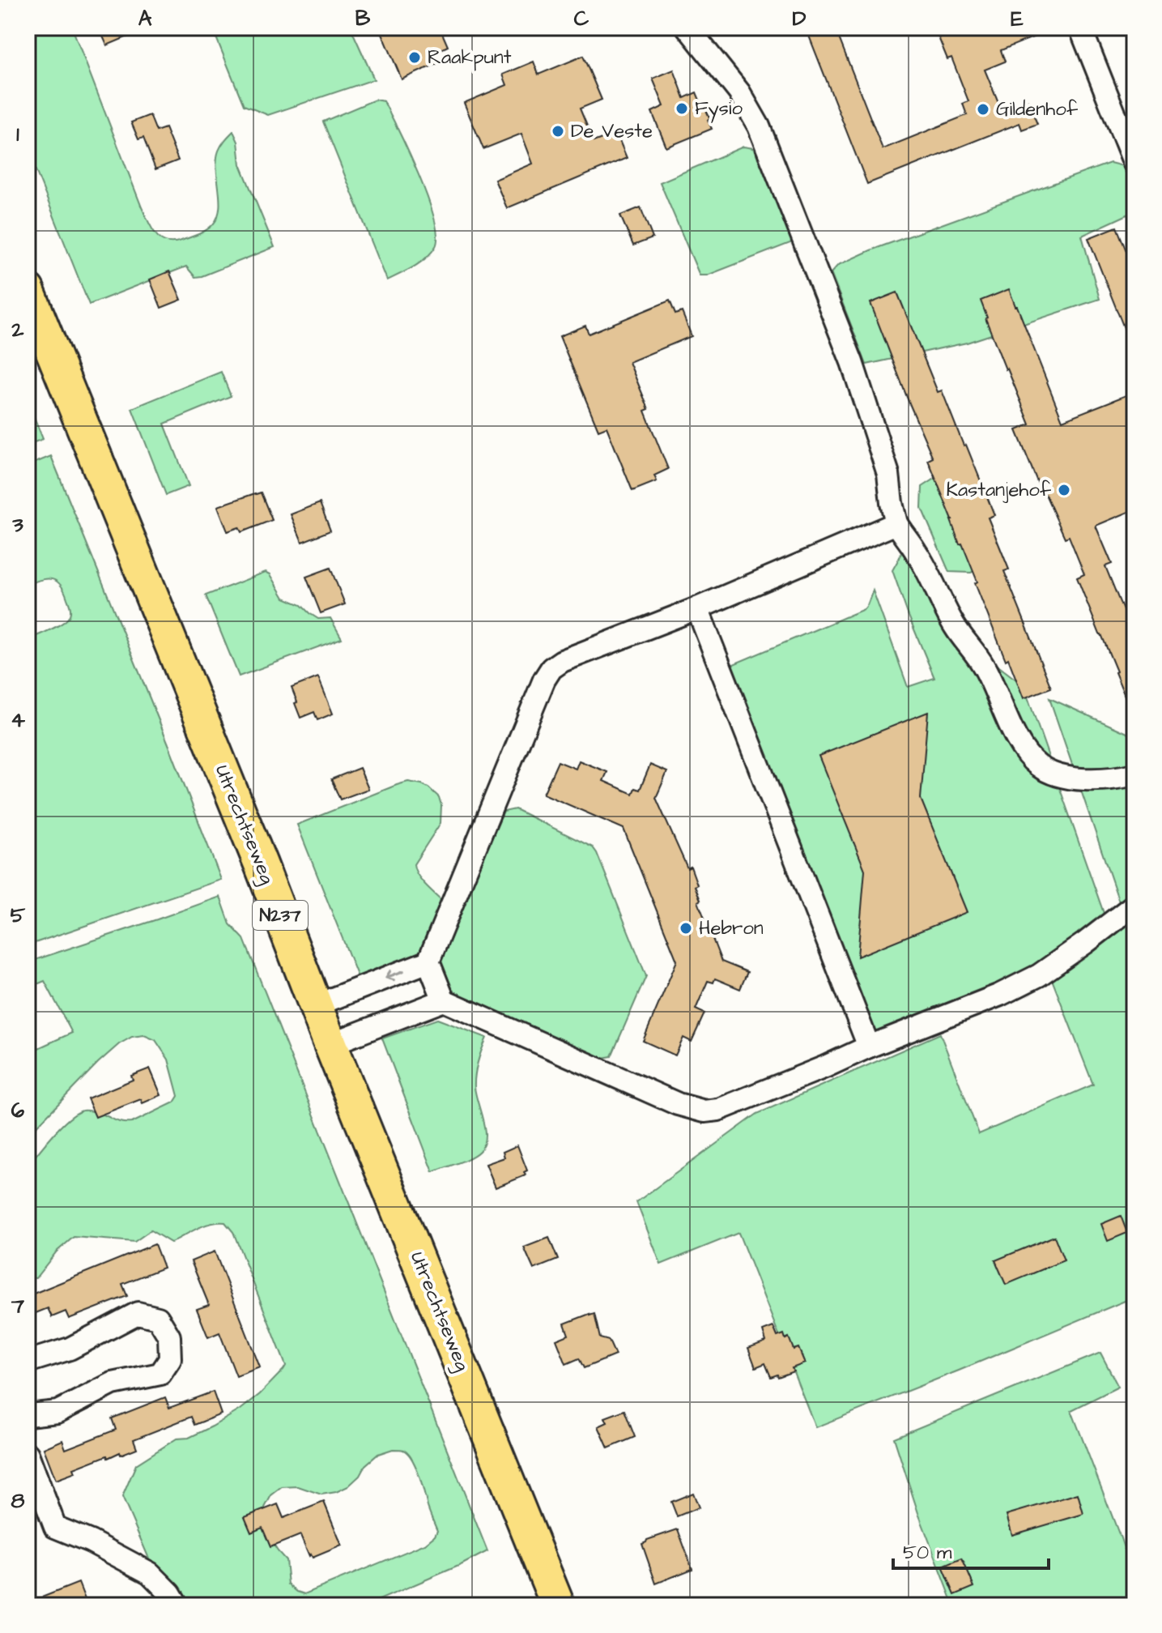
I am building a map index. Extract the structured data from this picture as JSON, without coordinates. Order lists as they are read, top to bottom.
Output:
{
  "streets": {
    "main road": ["Utrechtseweg", "N237"]
  },
  "places": [
    "Raakpunt",
    "Fysio",
    "Gildenhof",
    "De Veste",
    "Kastanjehof",
    "Hebron"
  ],
  "scale_bar": "50 m",
  "grid": {
    "columns": [
      "A",
      "B",
      "C",
      "D",
      "E"
    ],
    "rows": [
      "1",
      "2",
      "3",
      "4",
      "5",
      "6",
      "7",
      "8"
    ]
  }
}
